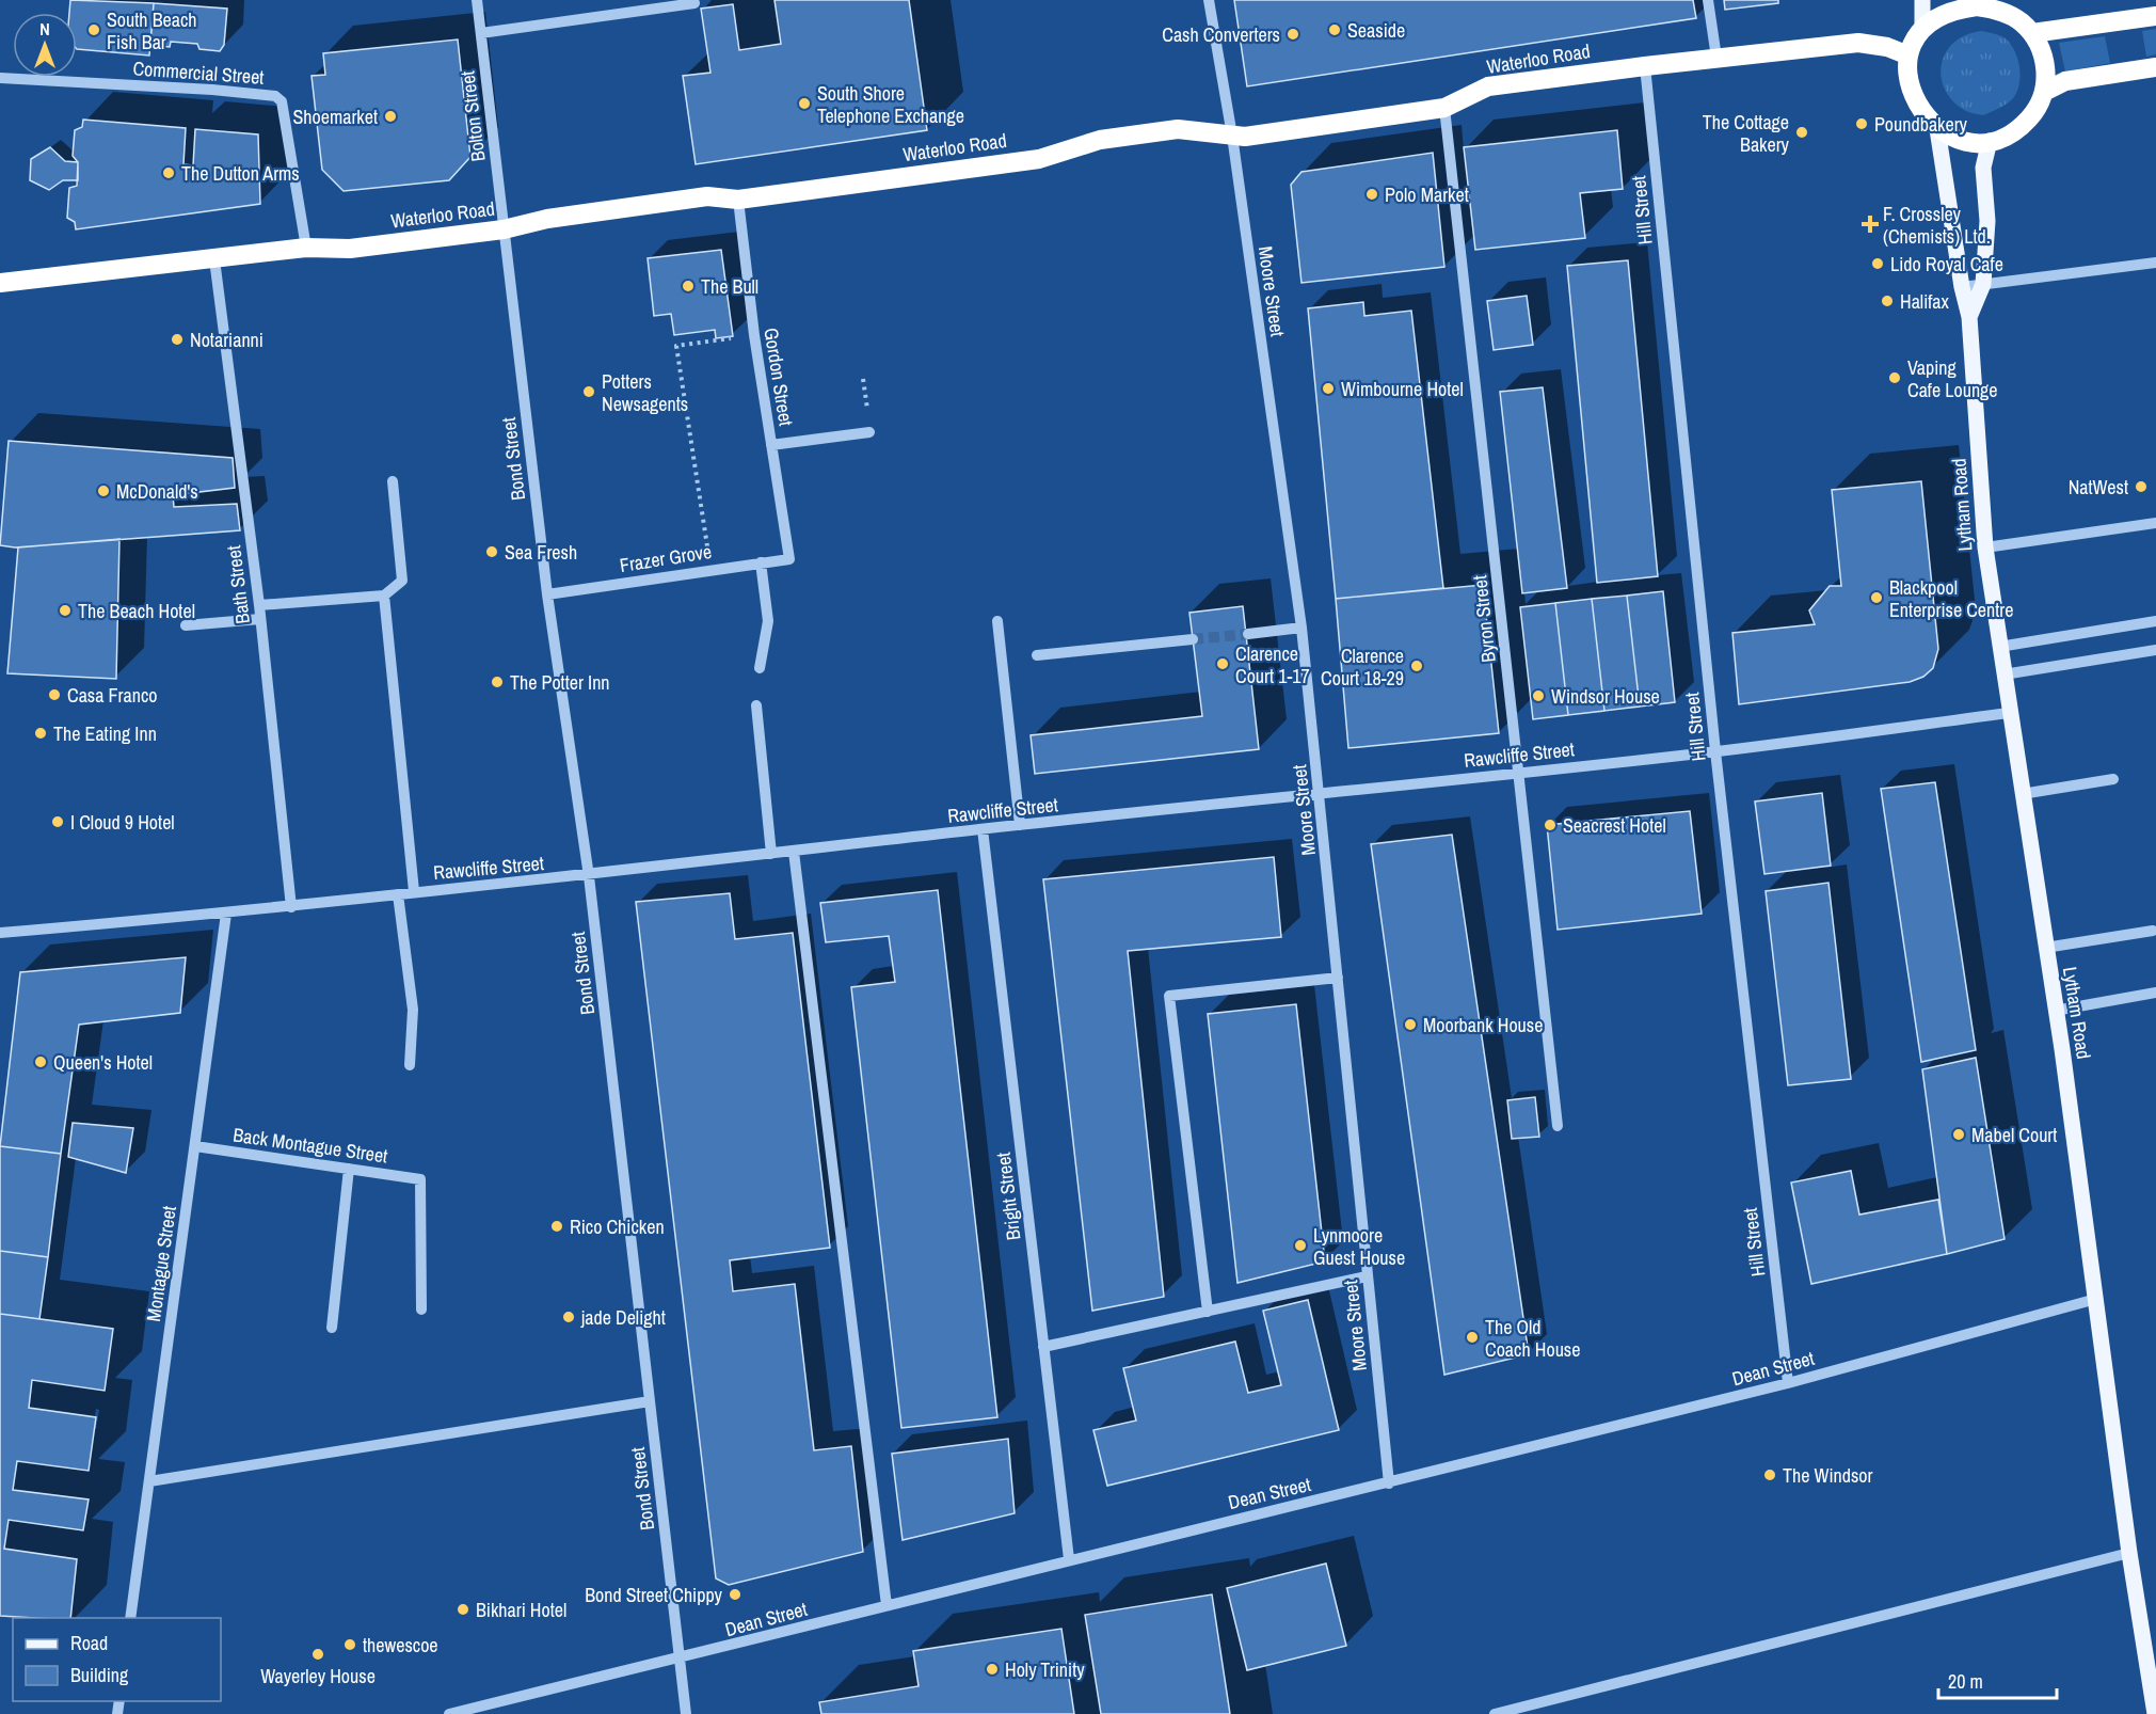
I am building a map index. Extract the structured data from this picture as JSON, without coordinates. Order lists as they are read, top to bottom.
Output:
{
  "streets": {
    "highway": ["Waterloo Road"],
    "main road": ["Lytham Road"],
    "street": [
      "Commercial Street",
      "Bolton Street",
      "Hill Street",
      "Moore Street",
      "Gordon Street",
      "Bond Street",
      "Frazer Grove",
      "Bath Street",
      "Byron Street",
      "Rawcliffe Street",
      "Back Montague Street",
      "Bright Street",
      "Montague Street",
      "Dean Street"
    ]
  },
  "crossings": [
    ["Waterloo Road", "Commercial Street"],
    ["Waterloo Road", "Bolton Street"],
    ["Waterloo Road", "Hill Street"],
    ["Waterloo Road", "Moore Street"],
    ["Waterloo Road", "Gordon Street"],
    ["Waterloo Road", "Bond Street"],
    ["Waterloo Road", "Lytham Road"],
    ["Waterloo Road", "Bath Street"],
    ["Waterloo Road", "Byron Street"],
    ["Bolton Street", "Bond Street"],
    ["Hill Street", "Rawcliffe Street"],
    ["Hill Street", "Dean Street"],
    ["Moore Street", "Rawcliffe Street"],
    ["Moore Street", "Dean Street"],
    ["Gordon Street", "Frazer Grove"],
    ["Bond Street", "Frazer Grove"],
    ["Bond Street", "Rawcliffe Street"],
    ["Bond Street", "Dean Street"],
    ["Lytham Road", "Rawcliffe Street"],
    ["Lytham Road", "Dean Street"],
    ["Bath Street", "Rawcliffe Street"],
    ["Byron Street", "Rawcliffe Street"],
    ["Rawcliffe Street", "Bright Street"],
    ["Rawcliffe Street", "Montague Street"],
    ["Back Montague Street", "Montague Street"],
    ["Bright Street", "Dean Street"]
  ],
  "places": {
    "other": [
      "South Beach Fish Bar",
      "Seaside",
      "Cash Converters",
      "South Shore Telephone Exchange",
      "Shoemarket",
      "Poundbakery",
      "The Cottage Bakery",
      "The Dutton Arms",
      "Polo Market",
      "Lido Royal Cafe",
      "The Bull",
      "Halifax",
      "Notarianni",
      "Vaping Cafe Lounge",
      "Wimbourne Hotel",
      "Potters Newsagents",
      "NatWest",
      "McDonald's",
      "Sea Fresh",
      "Blackpool Enterprise Centre",
      "The Beach Hotel",
      "Clarence Court 1-17",
      "Clarence Court 18-29",
      "The Potter Inn",
      "Casa Franco",
      "Windsor House",
      "The Eating Inn",
      "I Cloud 9 Hotel",
      "Seacrest Hotel",
      "Moorbank House",
      "Queen's Hotel",
      "Mabel Court",
      "Rico Chicken",
      "Lynmoore Guest House",
      "jade Delight",
      "The Old Coach House",
      "The Windsor",
      "Bond Street Chippy",
      "Bikhari Hotel",
      "thewescoe",
      "Wayerley House",
      "Holy Trinity"
    ],
    "health": ["F. Crossley (Chemists) Ltd."]
  },
  "legend": ["Road", "Building"],
  "scale_bar": "20 m",
  "north": "top"
}
